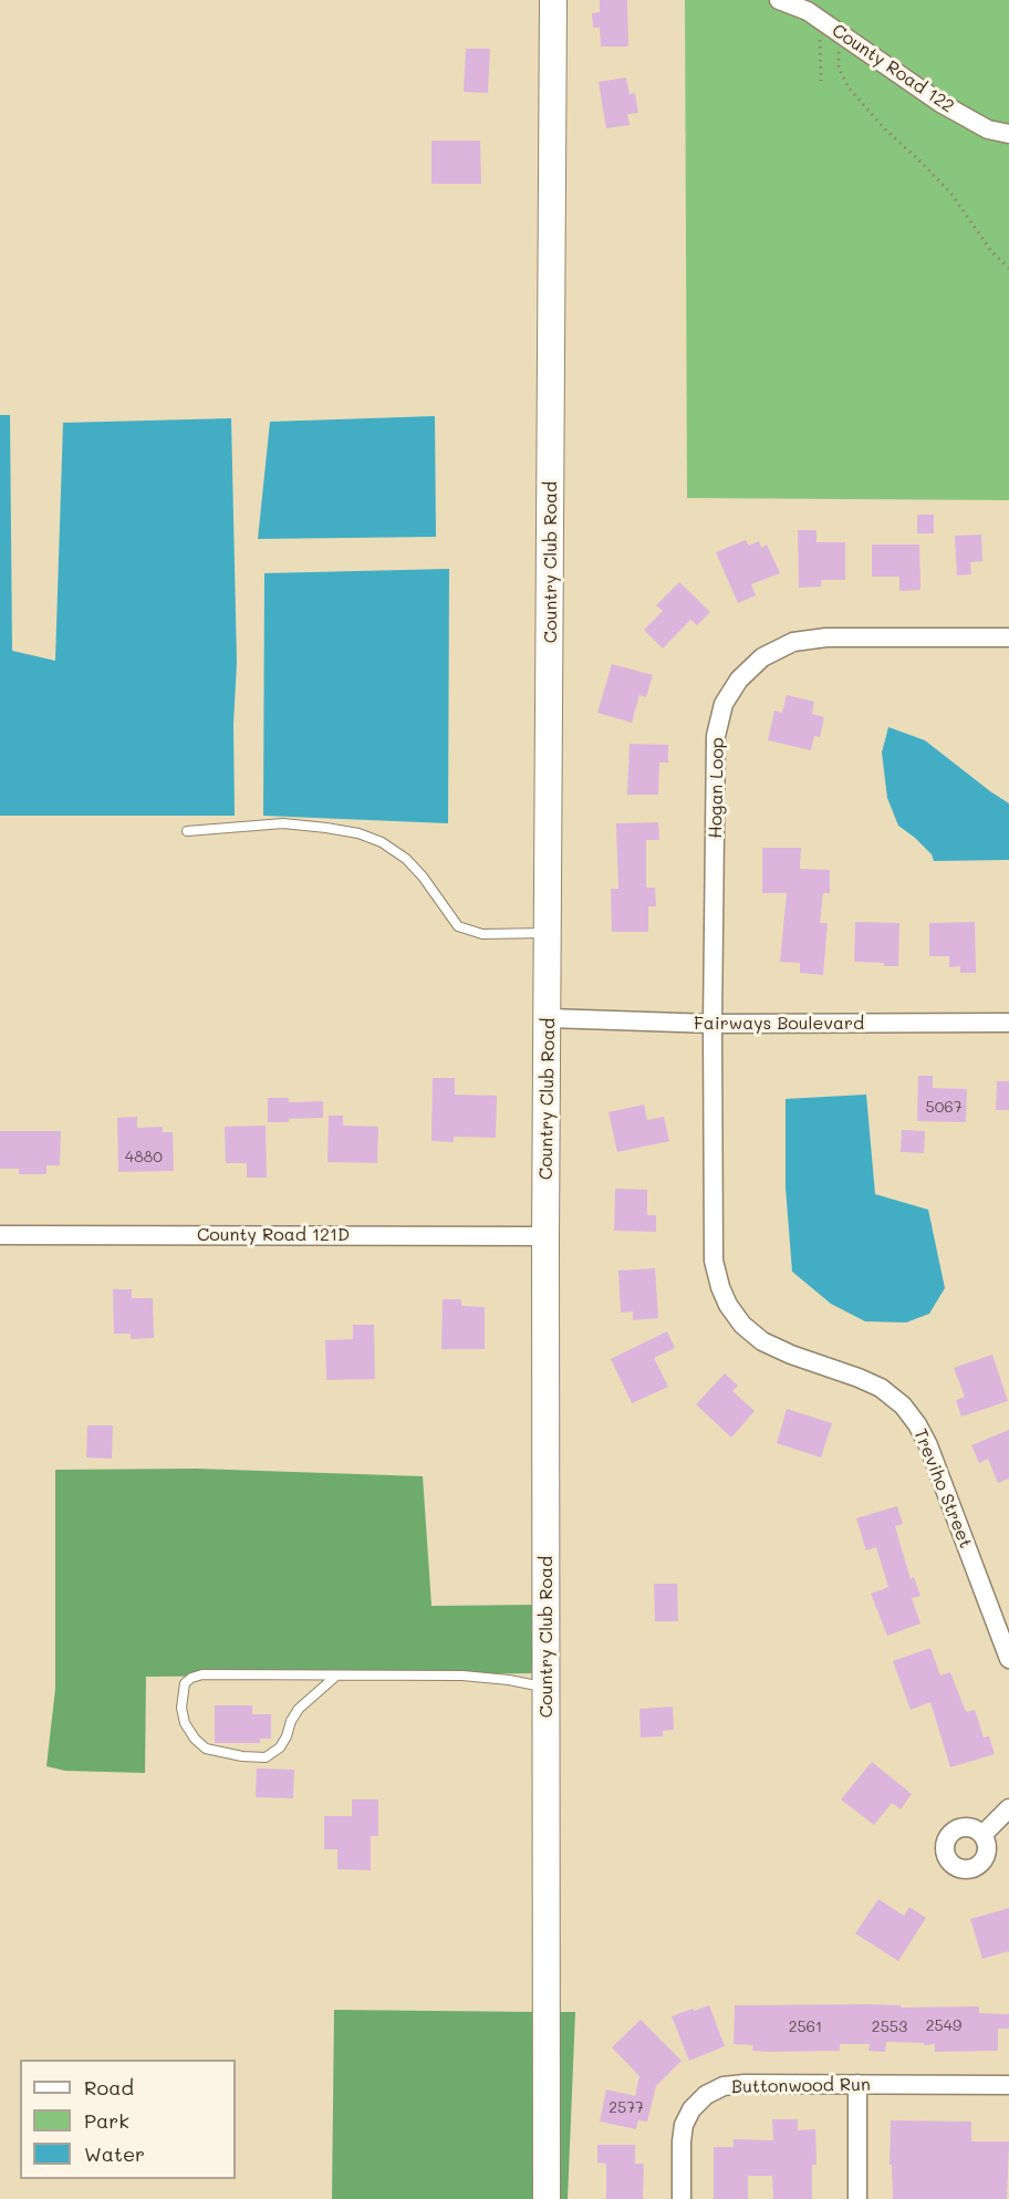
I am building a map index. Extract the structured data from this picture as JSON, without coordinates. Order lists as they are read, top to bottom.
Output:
{
  "streets": {
    "street": [
      "County Road 122",
      "Country Club Road",
      "Hogan Loop",
      "Fairways Boulevard",
      "County Road 121D",
      "Treviho Street",
      "Buttonwood Run"
    ]
  },
  "crossings": [
    ["Country Club Road", "Fairways Boulevard"],
    ["Country Club Road", "County Road 121D"],
    ["Hogan Loop", "Fairways Boulevard"],
    ["Hogan Loop", "Treviho Street"],
    ["Fairways Boulevard", "Treviho Street"]
  ],
  "house_numbers": [
    "5067",
    "4880",
    "2549",
    "2561",
    "2553",
    "2577"
  ],
  "legend": ["Road", "Park", "Water"]
}
